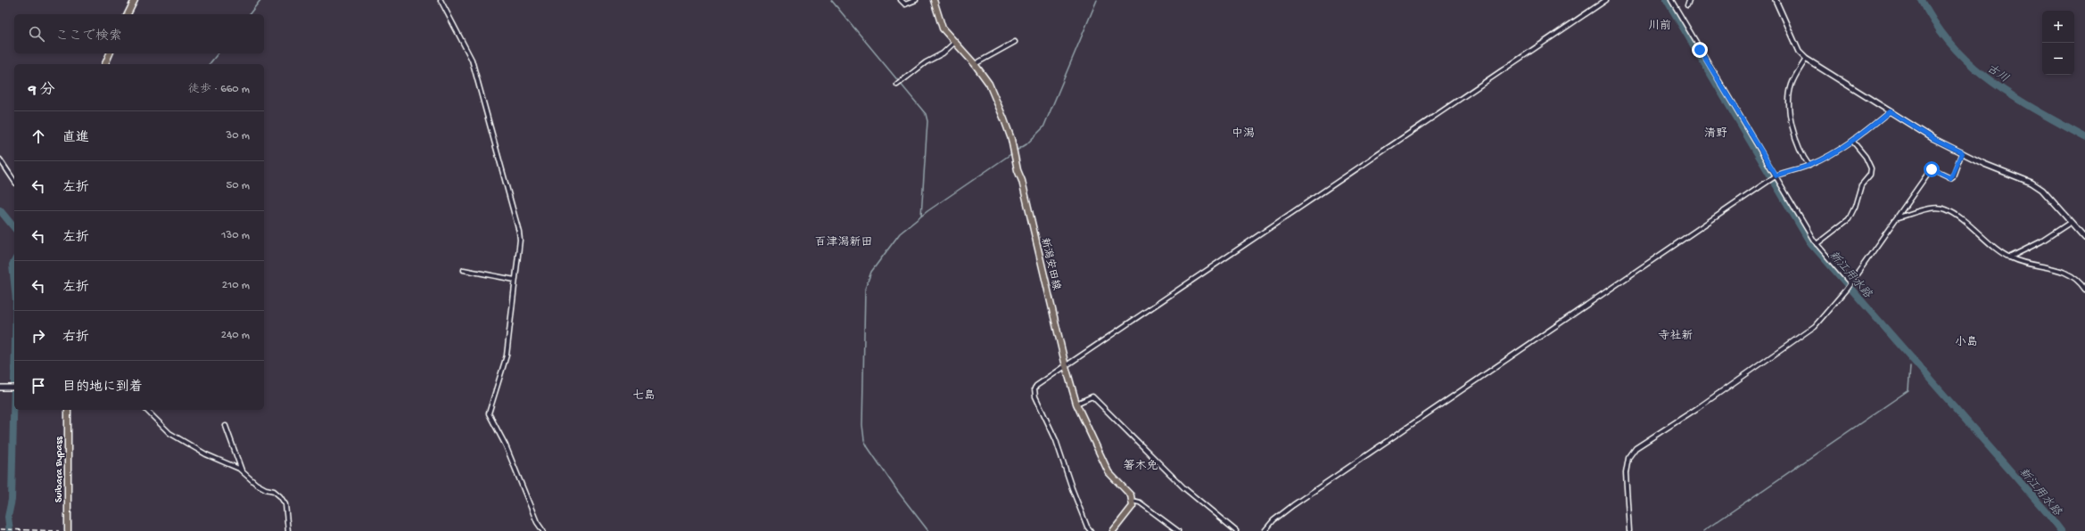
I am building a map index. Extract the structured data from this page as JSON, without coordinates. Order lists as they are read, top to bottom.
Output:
{
  "streets": {
    "main road": ["新潟安田線", "Suibara Bypass"]
  },
  "districts": [
    "川前",
    "中潟",
    "清野",
    "百津潟新田",
    "寺社新",
    "小島",
    "七島",
    "箸木免"
  ],
  "water": ["古川", "新江用水路"],
  "page": {
    "map_buttons": ["+", "−"],
    "search": "ここで検索",
    "heading": ["9 分", "徒歩 · 660 m"],
    "list": [
      ["直進", "30 m"],
      ["左折", "50 m"],
      ["左折", "130 m"],
      ["左折", "210 m"],
      ["右折", "240 m"],
      "目的地に到着"
    ]
  }
}
